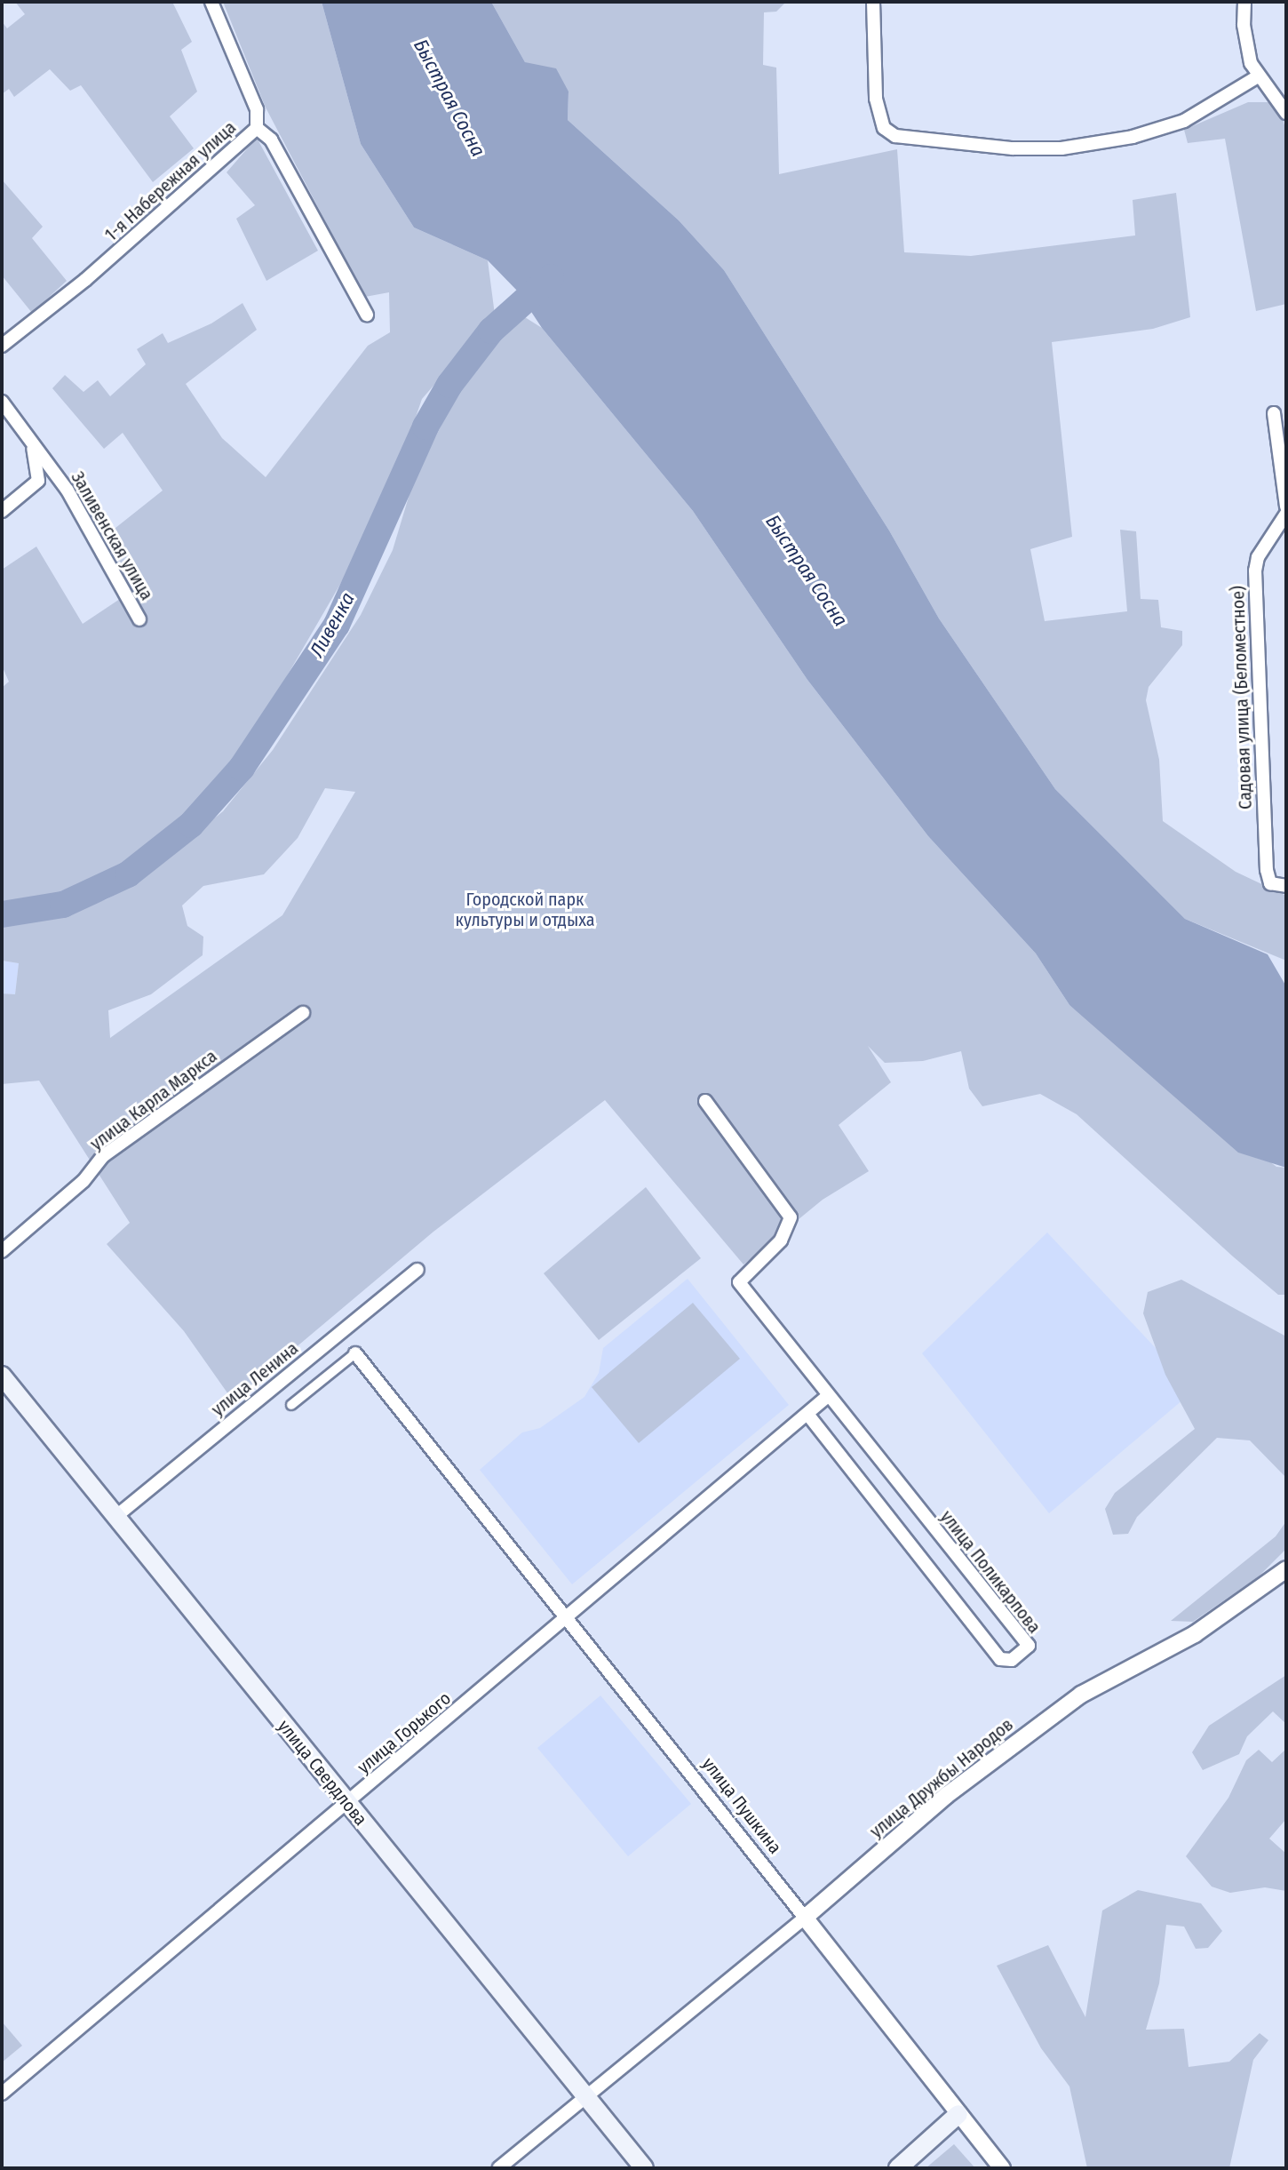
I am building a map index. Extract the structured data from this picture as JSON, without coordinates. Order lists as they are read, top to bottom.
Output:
{
  "streets": {
    "main road": ["улица Свердлова"],
    "street": [
      "1-я Набережная улица",
      "Заливенская улица",
      "Садовая улица (Беломестное)",
      "улица Карла Маркса",
      "улица Ленина",
      "улица Поликарпова",
      "улица Горького",
      "улица Дружбы Народов",
      "улица Пушкина"
    ]
  },
  "crossings": [
    ["улица Ленина", "улица Свердлова"],
    ["улица Поликарпова", "улица Горького"],
    ["улица Горького", "улица Свердлова"],
    ["улица Горького", "улица Пушкина"],
    ["улица Свердлова", "улица Дружбы Народов"],
    ["улица Дружбы Народов", "улица Пушкина"]
  ],
  "water": ["Быстрая Сосна", "Ливенка"],
  "parks": ["Городской парк культуры и отдыха"]
}
